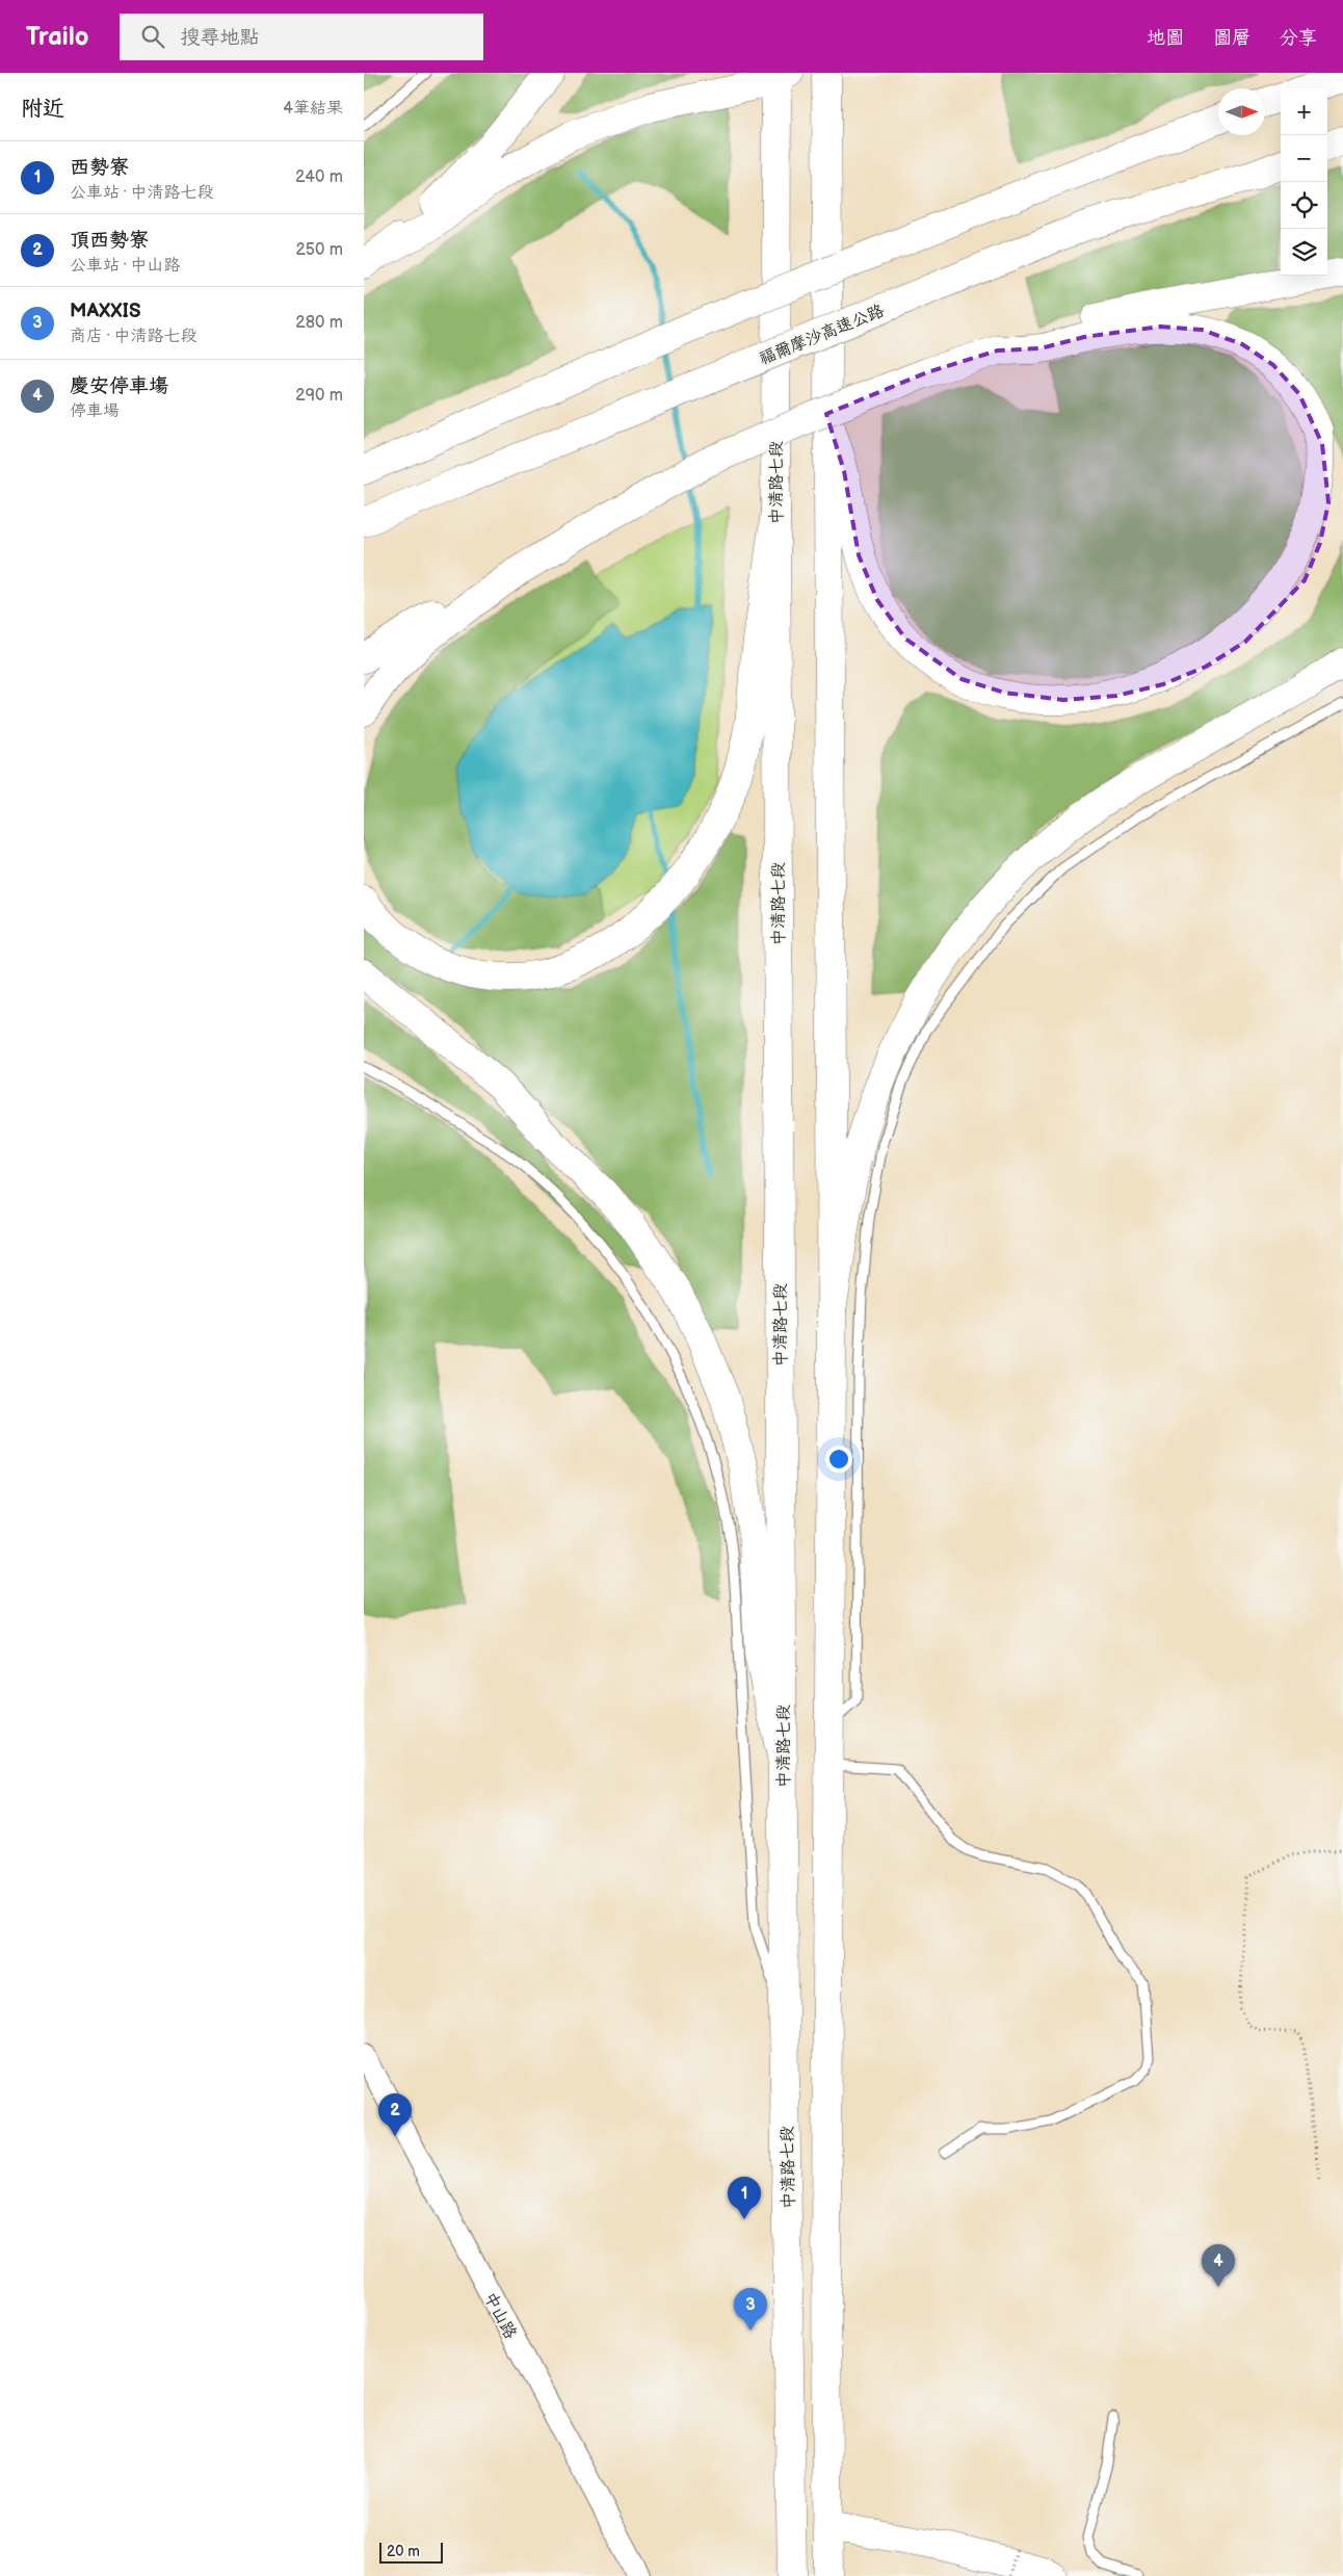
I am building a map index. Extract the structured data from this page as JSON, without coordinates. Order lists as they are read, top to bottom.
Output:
{
  "streets": {
    "main road": ["福爾摩沙高速公路", "中清路七段"],
    "street": ["中山路"]
  },
  "scale_bar": "20 m",
  "north": "right",
  "page": {
    "header": "Trailo",
    "search": "搜尋地點",
    "nav": ["地圖", "圖層", "分享"],
    "heading": ["附近", "4筆結果"],
    "map_buttons": ["+", "−"],
    "list": [
      {
        "mark": "1",
        "name": "西勢寮",
        "note": "公車站 · 中清路七段",
        "value": "240 m"
      },
      {
        "mark": "2",
        "name": "頂西勢寮",
        "note": "公車站 · 中山路",
        "value": "250 m"
      },
      {
        "mark": "3",
        "name": "MAXXIS",
        "note": "商店 · 中清路七段",
        "value": "280 m"
      },
      {
        "mark": "4",
        "name": "慶安停車塲",
        "note": "停車場",
        "value": "290 m"
      }
    ],
    "pins": [
      "2",
      "1",
      "4",
      "3"
    ],
    "scale": "20 m"
  }
}
